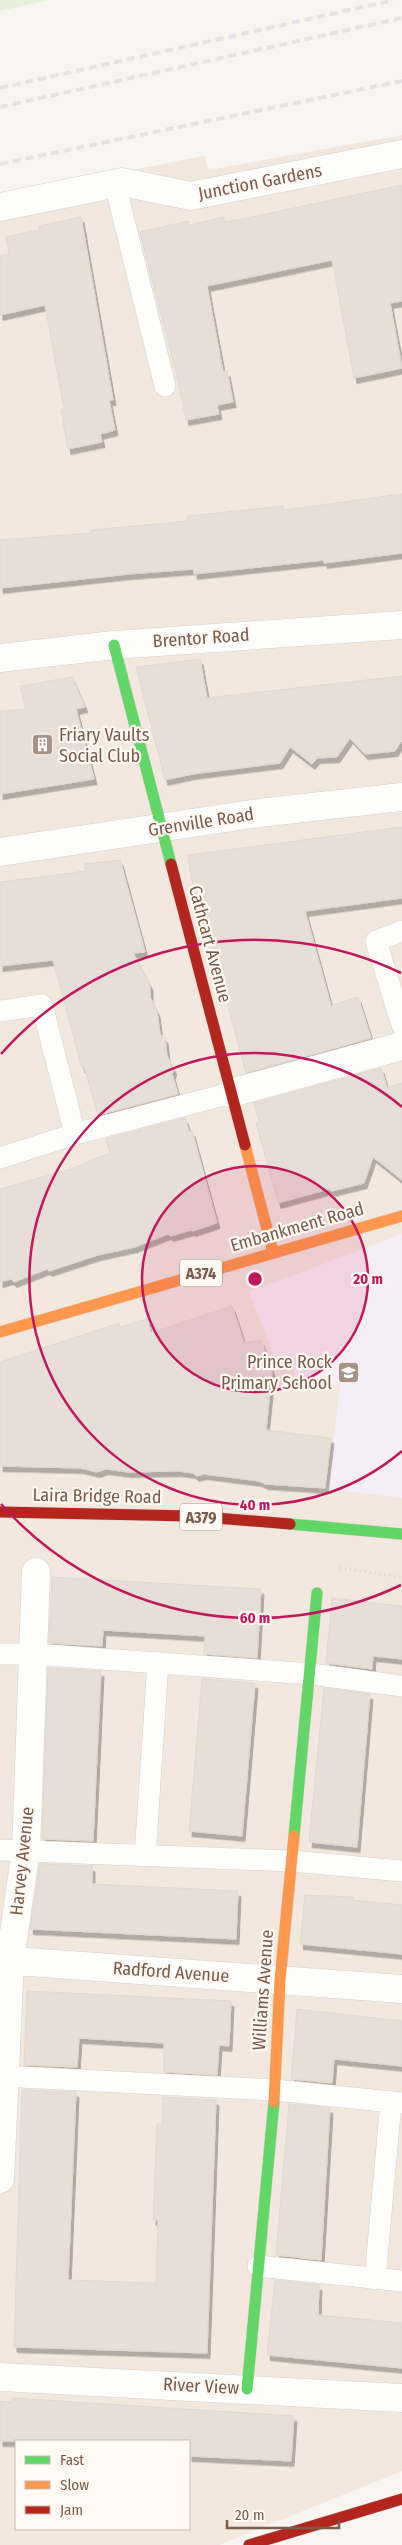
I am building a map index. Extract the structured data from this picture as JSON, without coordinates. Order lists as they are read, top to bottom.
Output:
{
  "streets": {
    "street": [
      "Junction Gardens",
      "Brentor Road",
      "Grenville Road",
      "Cathcart Avenue",
      "Embankment Road",
      "A374",
      "Laira Bridge Road",
      "A379",
      "Harvey Avenue",
      "Radford Avenue",
      "Williams Avenue",
      "River View"
    ]
  },
  "crossings": [
    ["Brentor Road", "Cathcart Avenue"],
    ["Grenville Road", "Cathcart Avenue"],
    ["Cathcart Avenue", "Embankment Road"],
    ["Harvey Avenue", "Radford Avenue"],
    ["Radford Avenue", "Williams Avenue"],
    ["Williams Avenue", "River View"]
  ],
  "places": {
    "building": ["Friary Vaults Social Club"],
    "school or university": ["Prince Rock Primary School"]
  },
  "legend": ["Fast", "Slow", "Jam"],
  "scale_bar": "20 m",
  "rings": ["20 m", "40 m", "60 m"]
}
